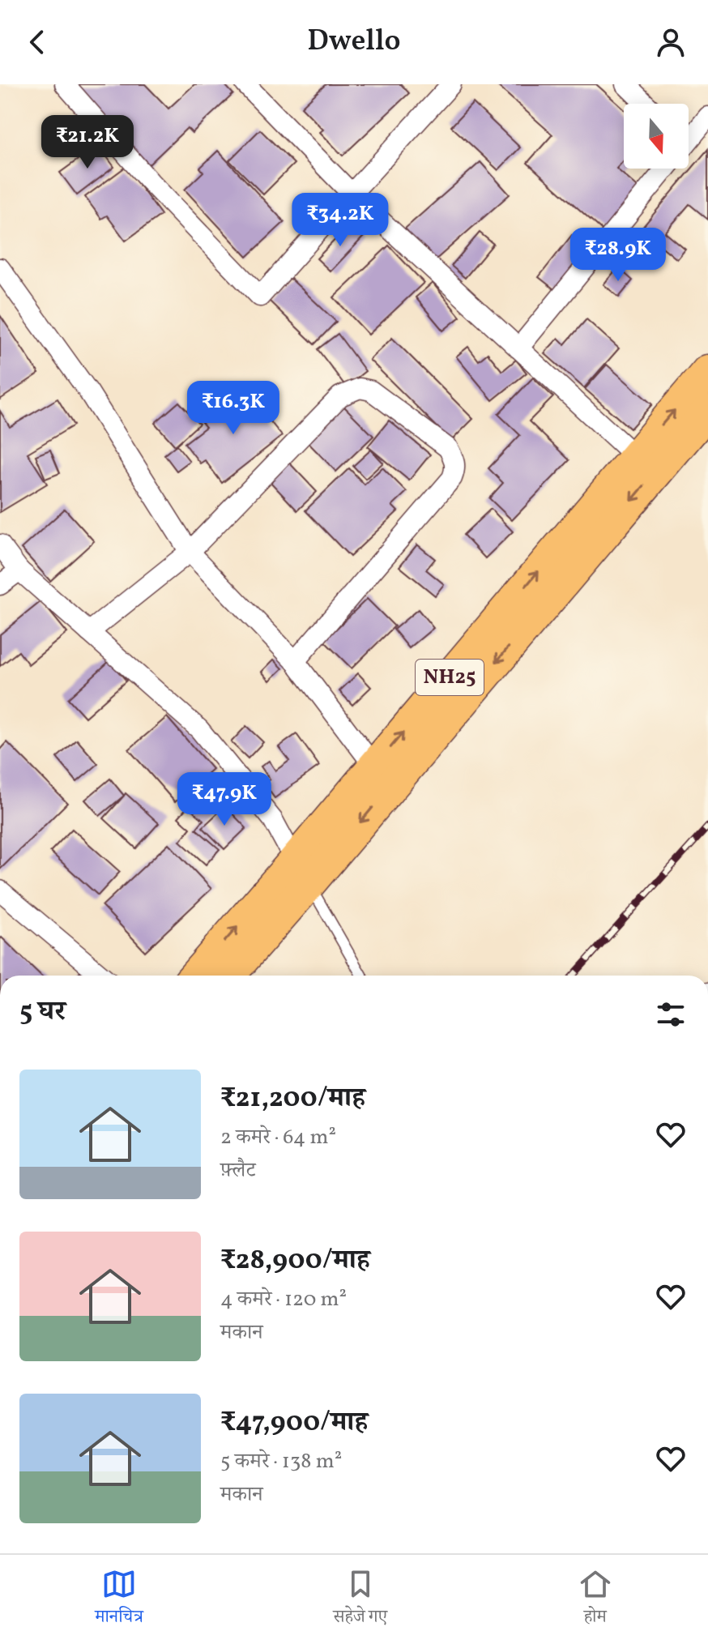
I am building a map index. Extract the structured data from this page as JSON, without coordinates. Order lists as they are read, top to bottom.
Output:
{
  "streets": {
    "main road": ["NH25"]
  },
  "north": "bottom",
  "page": {
    "header": "Dwello",
    "price": [
      "₹21.2K",
      "₹34.2K",
      "₹28.9K",
      "₹16.3K",
      "₹47.9K"
    ],
    "heading": "5 घर",
    "list": [
      {
        "name": "₹21,200/माह",
        "note": "2 कमरे · 64 m² · फ़्लैट"
      },
      {
        "name": "₹28,900/माह",
        "note": "4 कमरे · 120 m² · मकान"
      },
      {
        "name": "₹47,900/माह",
        "note": "5 कमरे · 138 m² · मकान"
      }
    ],
    "tabs": ["मानचित्र", "सहेजे गए", "होम"]
  }
}
